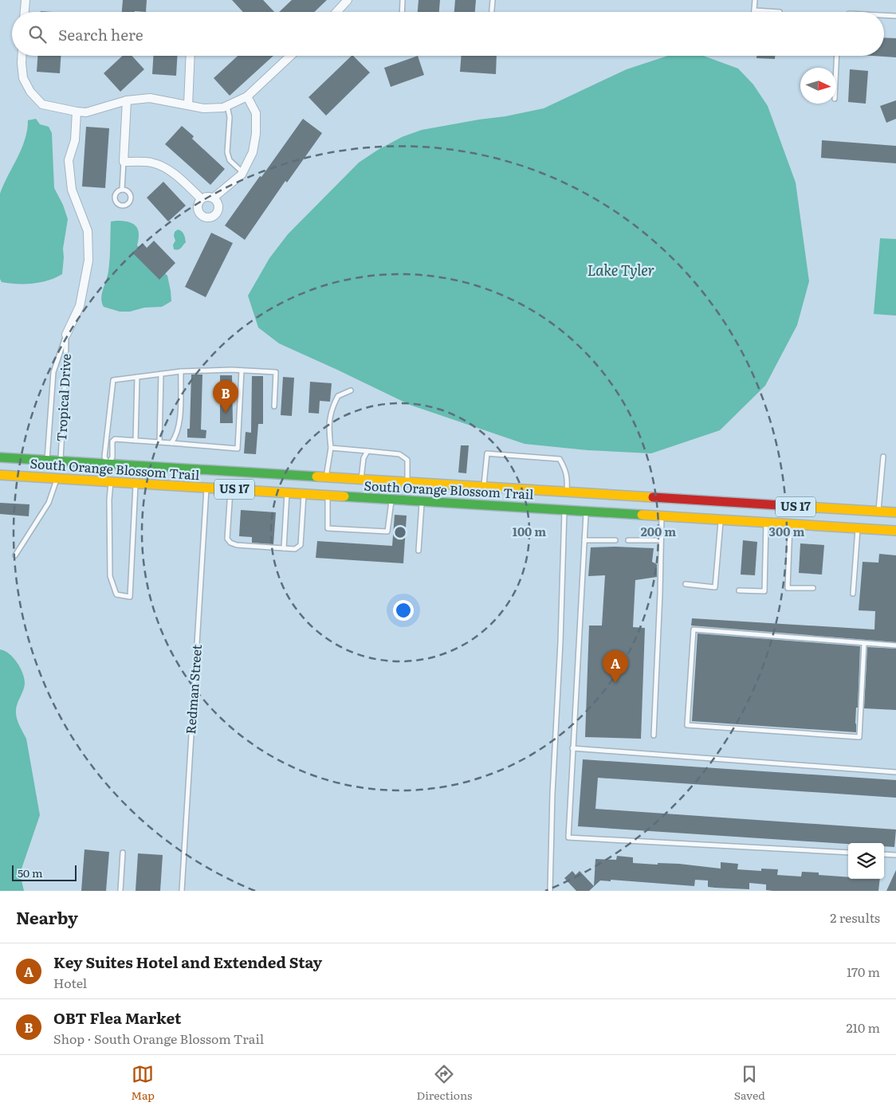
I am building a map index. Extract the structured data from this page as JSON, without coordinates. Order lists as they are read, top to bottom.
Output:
{
  "streets": {
    "main road": ["South Orange Blossom Trail", "US 17"],
    "street": ["Tropical Drive"],
    "lane": ["Redman Street"]
  },
  "crossings": [
    ["Tropical Drive", "South Orange Blossom Trail"],
    ["South Orange Blossom Trail", "Redman Street"]
  ],
  "water": ["Lake Tyler"],
  "scale_bar": "50 m",
  "north": "right",
  "page": {
    "search": "Search here",
    "pins": ["B", "A"],
    "scale": "50 m",
    "heading": ["Nearby", "2 results"],
    "list": [
      {
        "mark": "A",
        "name": "Key Suites Hotel and Extended Stay",
        "note": "Hotel",
        "value": "170 m"
      },
      {
        "mark": "B",
        "name": "OBT Flea Market",
        "note": "Shop · South Orange Blossom Trail",
        "value": "210 m"
      }
    ],
    "nav": ["Map", "Directions", "Saved"]
  },
  "rings": ["100 m", "200 m", "300 m"]
}
